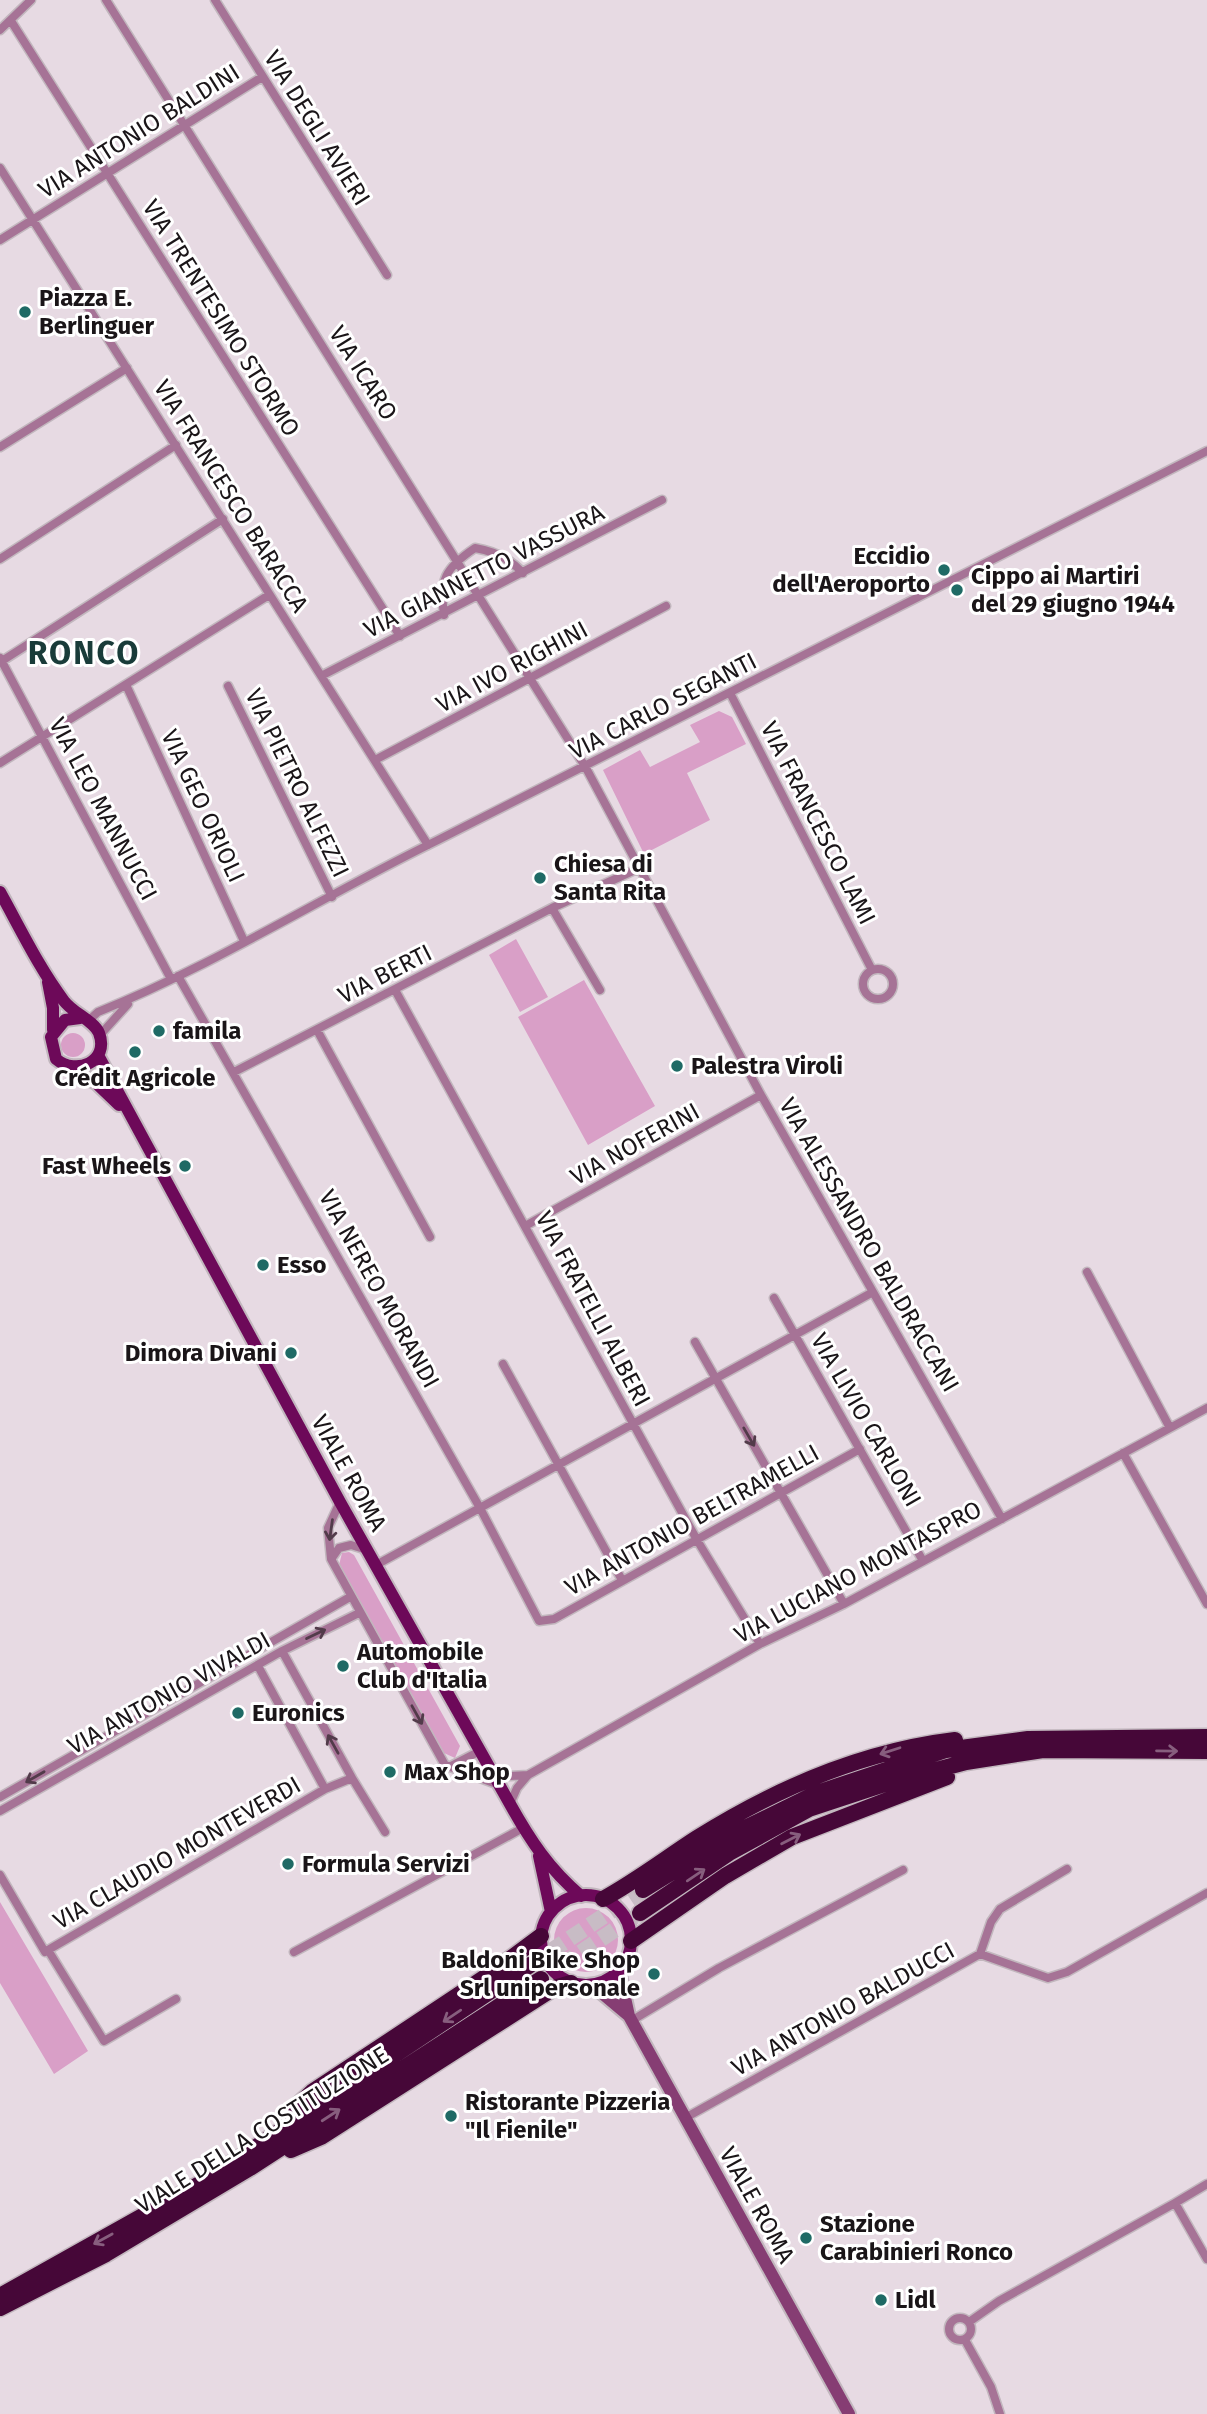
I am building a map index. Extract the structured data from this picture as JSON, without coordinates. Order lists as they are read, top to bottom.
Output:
{
  "streets": {
    "highway": ["VIALE DELLA COSTITUZIONE"],
    "main road": ["VIALE ROMA"],
    "street": [
      "VIA DEGLI AVIERI",
      "VIA ANTONIO BALDINI",
      "VIA TRENTESIMO STORMO",
      "VIA ICARO",
      "VIA FRANCESCO BARACCA",
      "VIA GIANNETTO VASSURA",
      "VIA IVO RIGHINI",
      "VIA CARLO SEGANTI",
      "VIA PIETRO ALFEZZI",
      "VIA GEO ORIOLI",
      "VIA LEO MANNUCCI",
      "VIA FRANCESCO LAMI",
      "VIA BERTI",
      "VIA NOFERINI",
      "VIA ALESSANDRO BALDRACCANI",
      "VIA NEREO MORANDI",
      "VIA FRATELLI ALBERI",
      "VIA LIVIO CARLONI",
      "VIA ANTONIO BELTRAMELLI",
      "VIA LUCIANO MONTASPRO",
      "VIA ANTONIO VIVALDI",
      "VIA CLAUDIO MONTEVERDI",
      "VIA ANTONIO BALDUCCI"
    ]
  },
  "crossings": [
    ["VIA DEGLI AVIERI", "VIA ANTONIO BALDINI"],
    ["VIA ANTONIO BALDINI", "VIA TRENTESIMO STORMO"],
    ["VIA ANTONIO BALDINI", "VIA ICARO"],
    ["VIA ANTONIO BALDINI", "VIA FRANCESCO BARACCA"],
    ["VIA TRENTESIMO STORMO", "VIA GIANNETTO VASSURA"],
    ["VIA ICARO", "VIA GIANNETTO VASSURA"],
    ["VIA ICARO", "VIA IVO RIGHINI"],
    ["VIA ICARO", "VIA CARLO SEGANTI"],
    ["VIA ICARO", "VIA ALESSANDRO BALDRACCANI"],
    ["VIA FRANCESCO BARACCA", "VIA GIANNETTO VASSURA"],
    ["VIA FRANCESCO BARACCA", "VIA IVO RIGHINI"],
    ["VIA FRANCESCO BARACCA", "VIA CARLO SEGANTI"],
    ["VIA CARLO SEGANTI", "VIA PIETRO ALFEZZI"],
    ["VIA CARLO SEGANTI", "VIA GEO ORIOLI"],
    ["VIA CARLO SEGANTI", "VIA LEO MANNUCCI"],
    ["VIA CARLO SEGANTI", "VIA FRANCESCO LAMI"],
    ["VIA CARLO SEGANTI", "VIA ALESSANDRO BALDRACCANI"],
    ["VIA CARLO SEGANTI", "VIA NEREO MORANDI"],
    ["VIA CARLO SEGANTI", "VIALE ROMA"],
    ["VIA LEO MANNUCCI", "VIA NEREO MORANDI"],
    ["VIA BERTI", "VIA ALESSANDRO BALDRACCANI"],
    ["VIA BERTI", "VIA NEREO MORANDI"],
    ["VIA BERTI", "VIA FRATELLI ALBERI"],
    ["VIA NOFERINI", "VIA ALESSANDRO BALDRACCANI"],
    ["VIA NOFERINI", "VIA FRATELLI ALBERI"],
    ["VIA ALESSANDRO BALDRACCANI", "VIA LUCIANO MONTASPRO"],
    ["VIA NEREO MORANDI", "VIA ANTONIO BELTRAMELLI"],
    ["VIA FRATELLI ALBERI", "VIA ANTONIO BELTRAMELLI"],
    ["VIA FRATELLI ALBERI", "VIA LUCIANO MONTASPRO"],
    ["VIA LIVIO CARLONI", "VIA ANTONIO BELTRAMELLI"],
    ["VIA LIVIO CARLONI", "VIA LUCIANO MONTASPRO"],
    ["VIALE ROMA", "VIA LUCIANO MONTASPRO"],
    ["VIALE ROMA", "VIA ANTONIO BALDUCCI"],
    ["VIA ANTONIO VIVALDI", "VIA CLAUDIO MONTEVERDI"]
  ],
  "districts": ["RONCO"],
  "places": [
    "Piazza E. Berlinguer",
    "Eccidio dell'Aeroporto",
    "Cippo ai Martiri del 29 giugno 1944",
    "Chiesa di Santa Rita",
    "famila",
    "Crédit Agricole",
    "Palestra Viroli",
    "Fast Wheels",
    "Esso",
    "Dimora Divani",
    "Automobile Club d'Italia",
    "Euronics",
    "Max Shop",
    "Formula Servizi",
    "Baldoni Bike Shop Srl unipersonale",
    "Ristorante Pizzeria \"Il Fienile\"",
    "Stazione Carabinieri Ronco",
    "Lidl"
  ]
}
